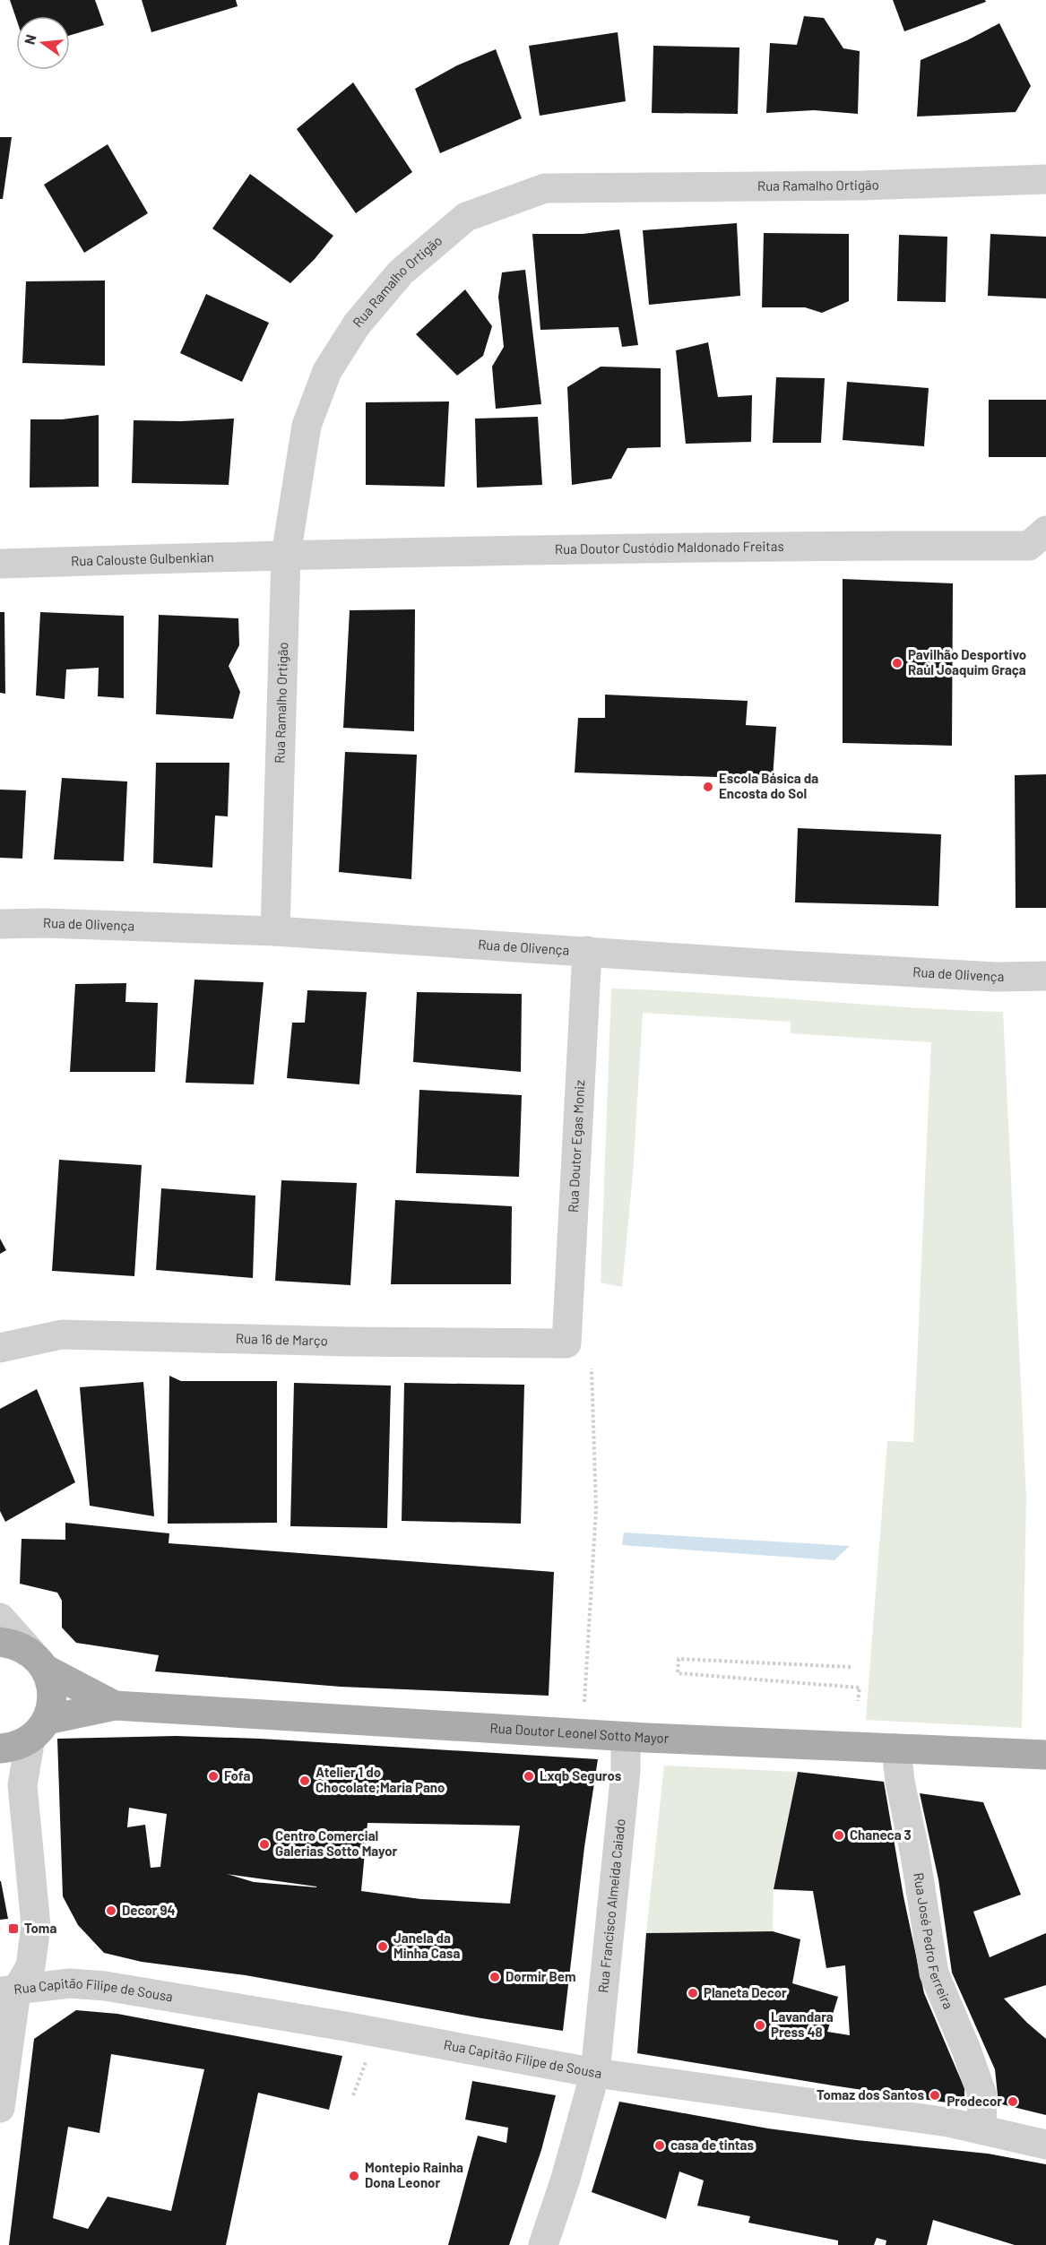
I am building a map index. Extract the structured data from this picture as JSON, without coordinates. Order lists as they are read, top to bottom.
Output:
{
  "streets": {
    "main road": ["Rua Doutor Leonel Sotto Mayor"],
    "street": [
      "Rua Ramalho Ortigão",
      "Rua Doutor Custódio Maldonado Freitas",
      "Rua Calouste Gulbenkian",
      "Rua de Olivença",
      "Rua Doutor Egas Moniz",
      "Rua 16 de Março",
      "Rua Francisco Almeida Caiado",
      "Rua José Pedro Ferreira",
      "Rua Capitão Filipe de Sousa"
    ]
  },
  "crossings": [
    ["Rua Ramalho Ortigão", "Rua Doutor Custódio Maldonado Freitas"],
    ["Rua Ramalho Ortigão", "Rua Calouste Gulbenkian"],
    ["Rua Ramalho Ortigão", "Rua de Olivença"],
    ["Rua Doutor Custódio Maldonado Freitas", "Rua Calouste Gulbenkian"],
    ["Rua de Olivença", "Rua Doutor Egas Moniz"],
    ["Rua Doutor Egas Moniz", "Rua 16 de Março"],
    ["Rua Doutor Leonel Sotto Mayor", "Rua Francisco Almeida Caiado"],
    ["Rua Doutor Leonel Sotto Mayor", "Rua José Pedro Ferreira"],
    ["Rua Francisco Almeida Caiado", "Rua Capitão Filipe de Sousa"],
    ["Rua José Pedro Ferreira", "Rua Capitão Filipe de Sousa"]
  ],
  "places": {
    "other": [
      "Pavilhão Desportivo Raúl Joaquim Graça",
      "Escola Básica da Encosta do Sol",
      "Fofa",
      "Lxqb Seguros",
      "Atelier 1 do Chocolate;Maria Pano",
      "Chaneca 3",
      "Centro Comercial Galerias Sotto Mayor",
      "Decor 94",
      "Janela da Minha Casa",
      "Dormir Bem",
      "Planeta Decor",
      "Lavandara Press 48",
      "Tomaz dos Santos",
      "Prodecor",
      "casa de tintas",
      "Montepio Rainha Dona Leonor"
    ],
    "transit": ["Toma"]
  },
  "north": "left"
}
